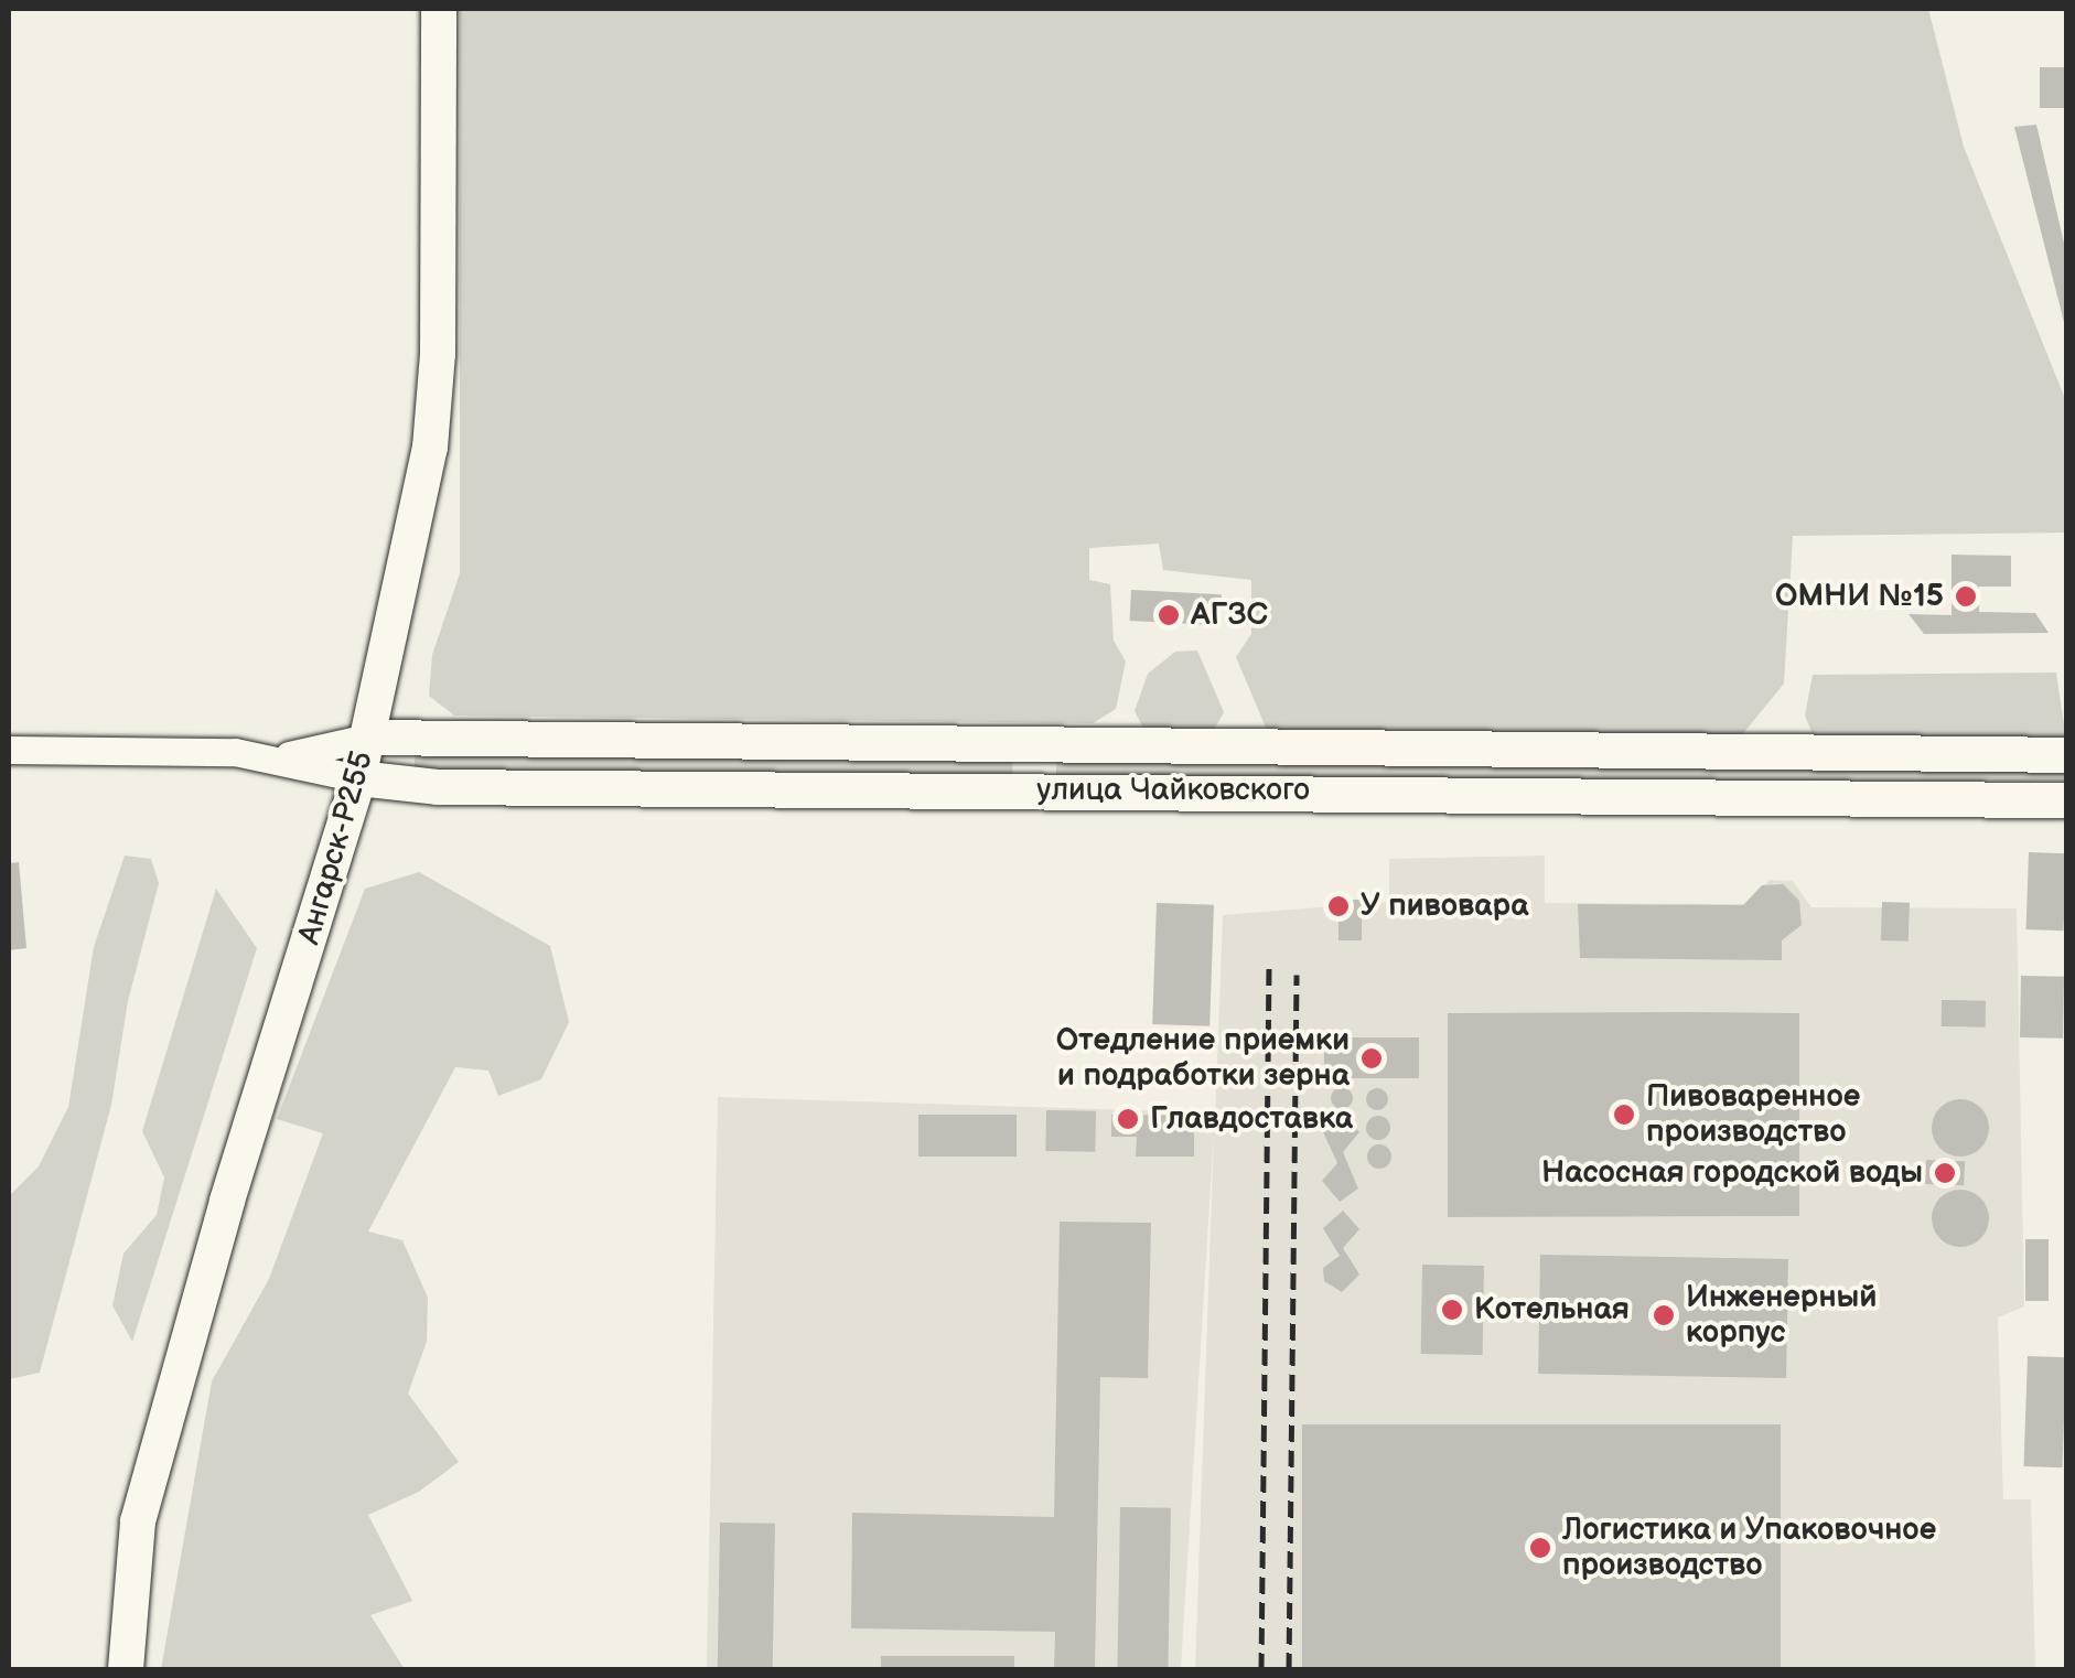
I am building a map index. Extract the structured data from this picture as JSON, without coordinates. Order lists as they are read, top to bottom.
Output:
{
  "streets": {
    "main road": ["улица Чайковского", "Ангарск-Р255"]
  },
  "crossings": [
    ["улица Чайковского", "Ангарск-Р255"]
  ],
  "places": [
    "ОМНИ №15",
    "АГЗС",
    "У пивовара",
    "Отедление приемки и подработки зерна",
    "Пивоваренное производство",
    "Главдоставка",
    "Насосная городской воды",
    "Котельная",
    "Инженерный корпус",
    "Логистика и Упаковочное производство"
  ]
}
